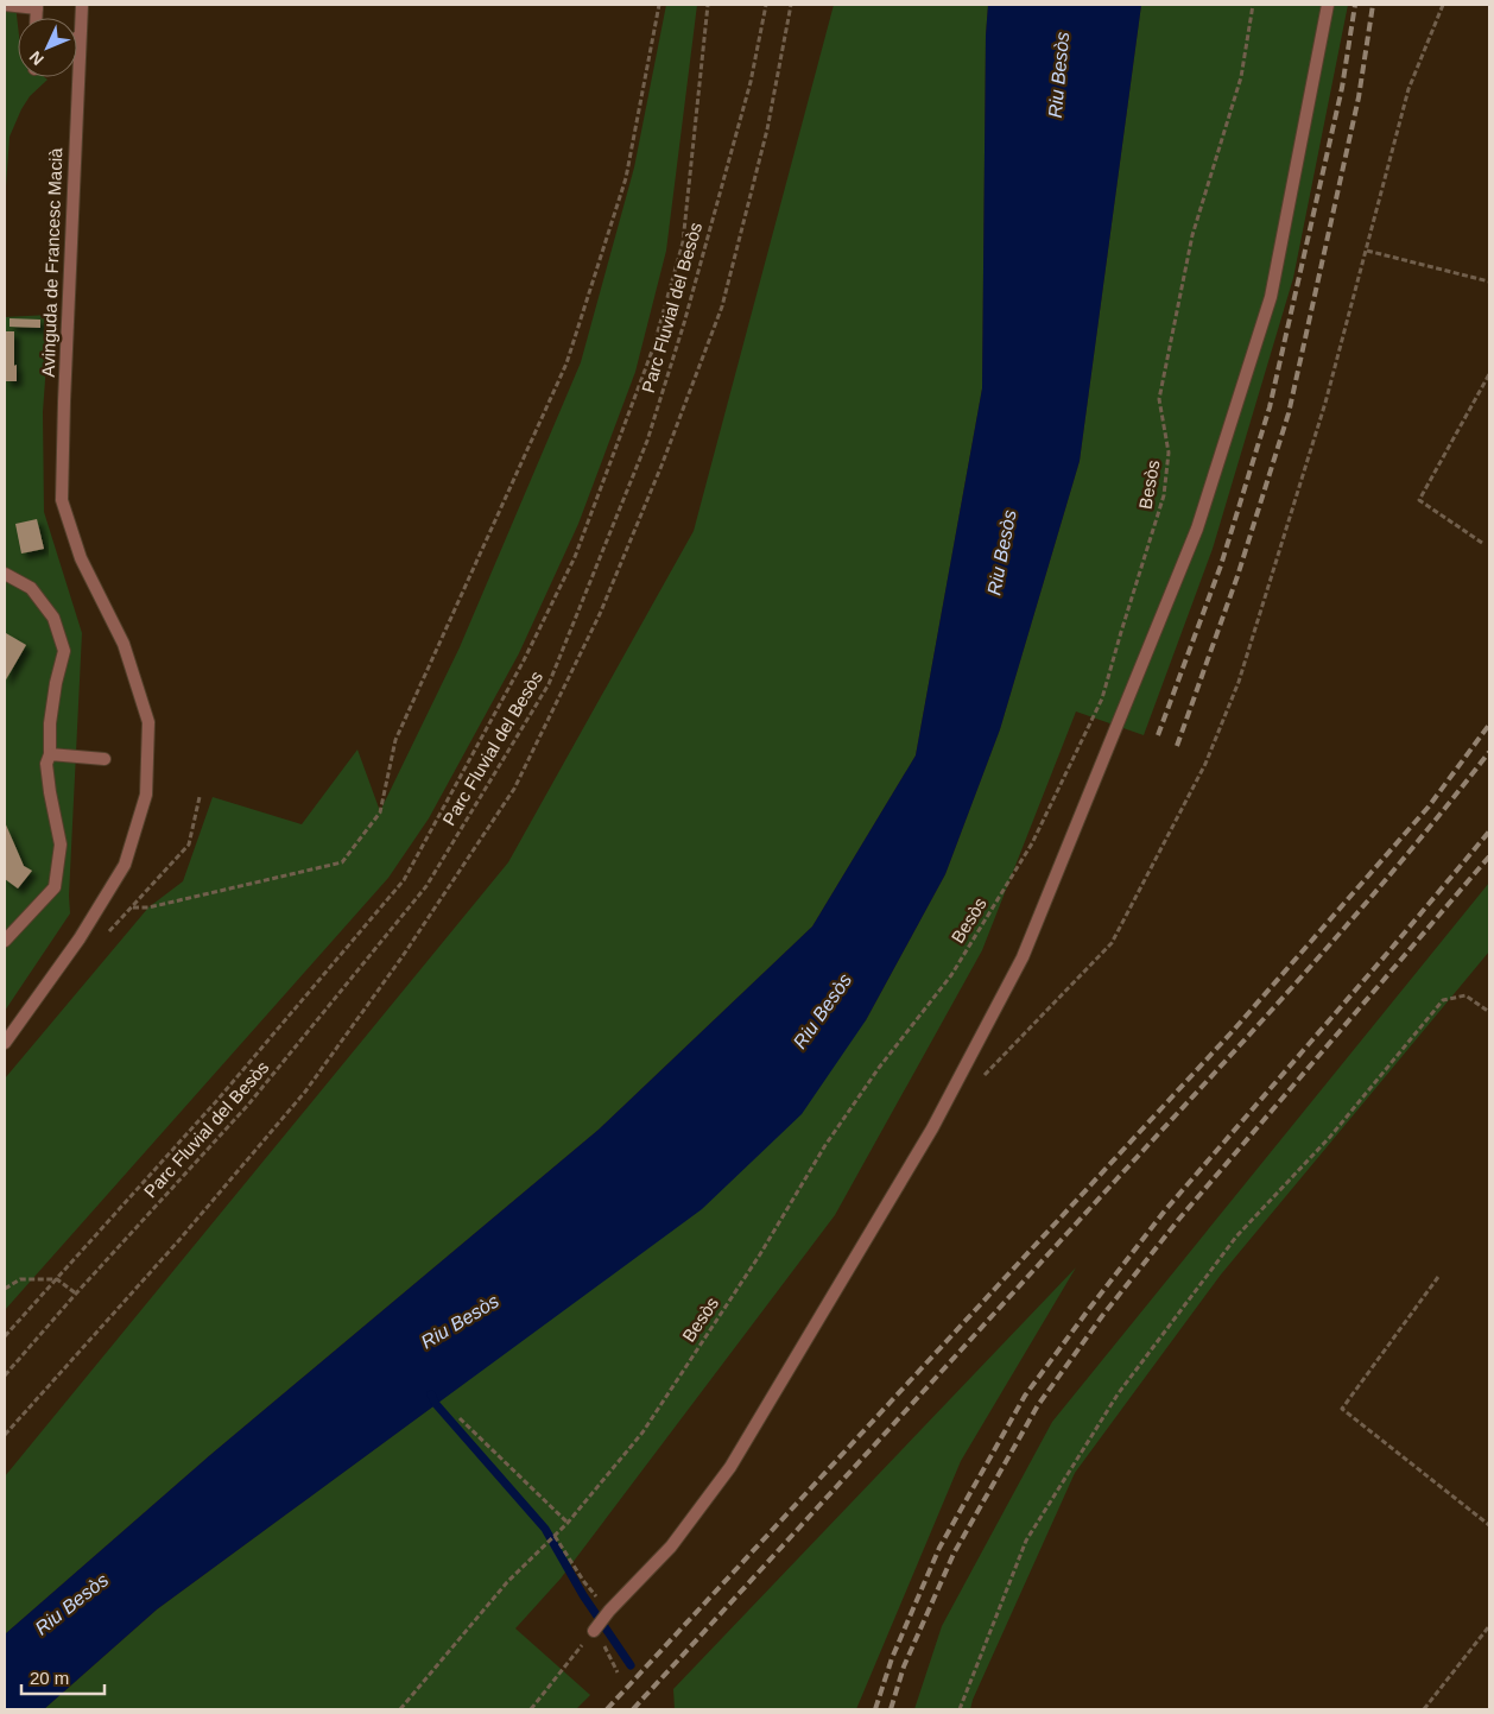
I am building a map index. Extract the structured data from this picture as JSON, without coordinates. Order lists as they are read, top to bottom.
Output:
{
  "streets": {
    "street": ["Avinguda de Francesc Macià"],
    "path": ["Parc Fluvial del Besòs", "Besòs"]
  },
  "water": ["Riu Besòs"],
  "scale_bar": "20 m",
  "north": "bottom left"
}
